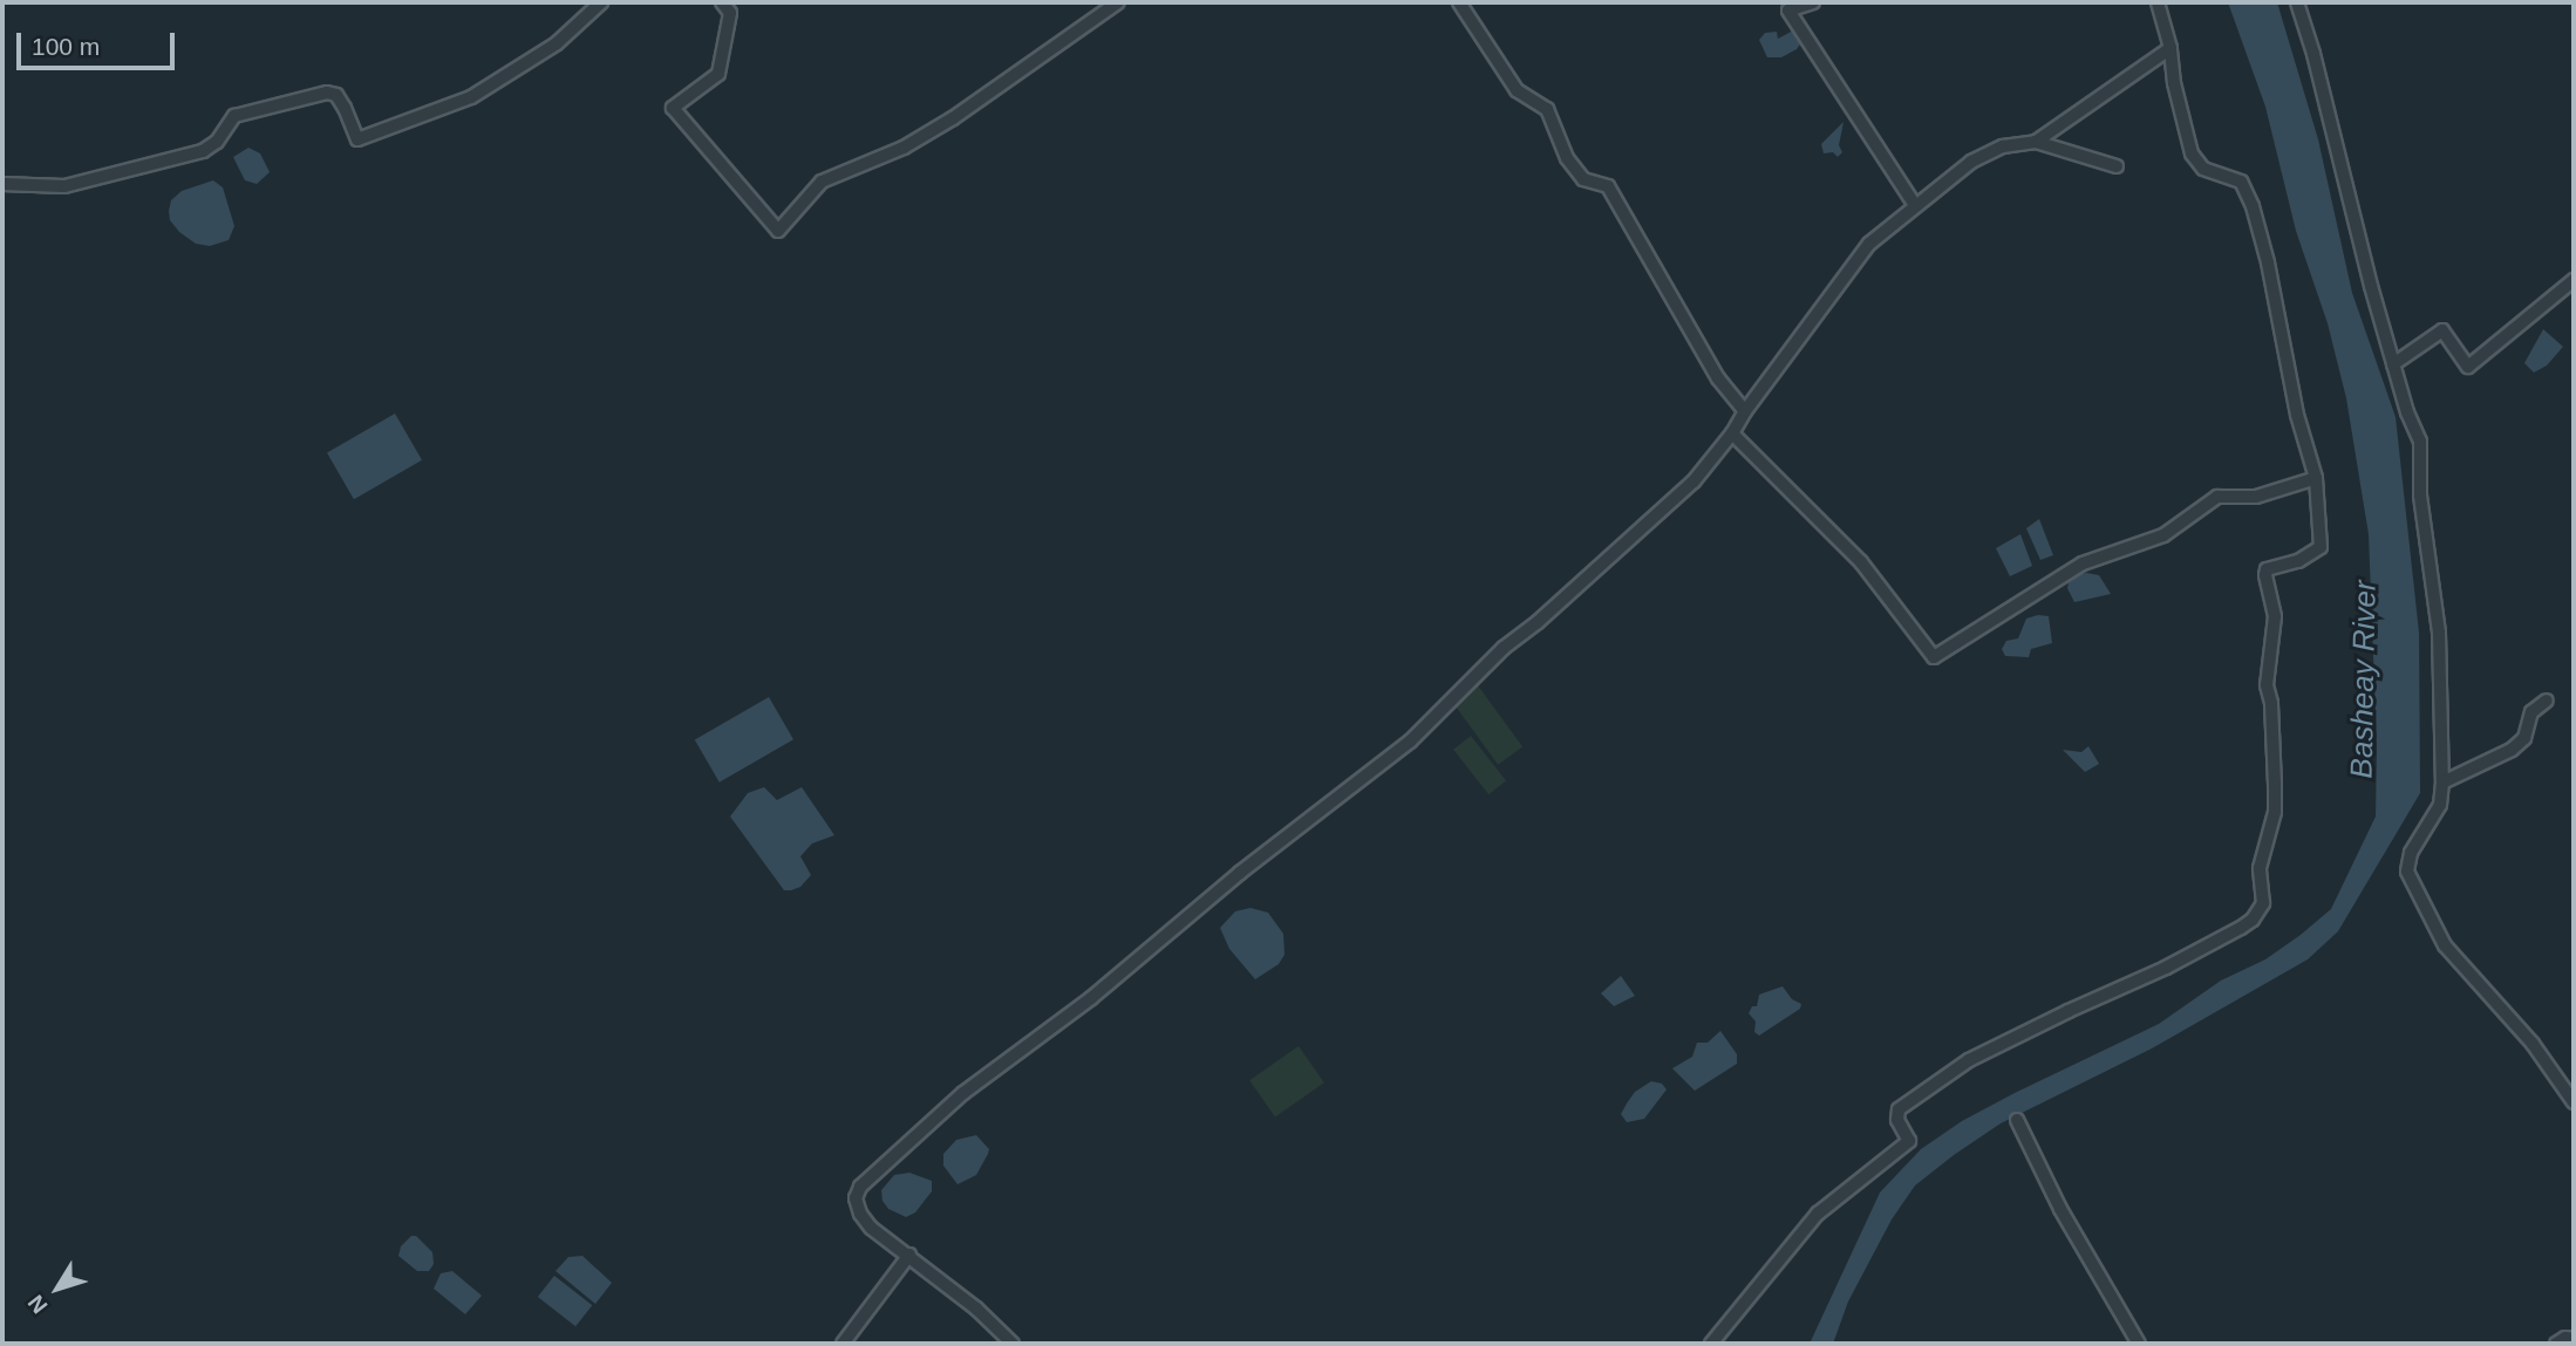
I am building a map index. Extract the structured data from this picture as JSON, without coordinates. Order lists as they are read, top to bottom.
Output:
{
  "water": ["Basheay River"],
  "scale_bar": "100 m",
  "north": "bottom left"
}
